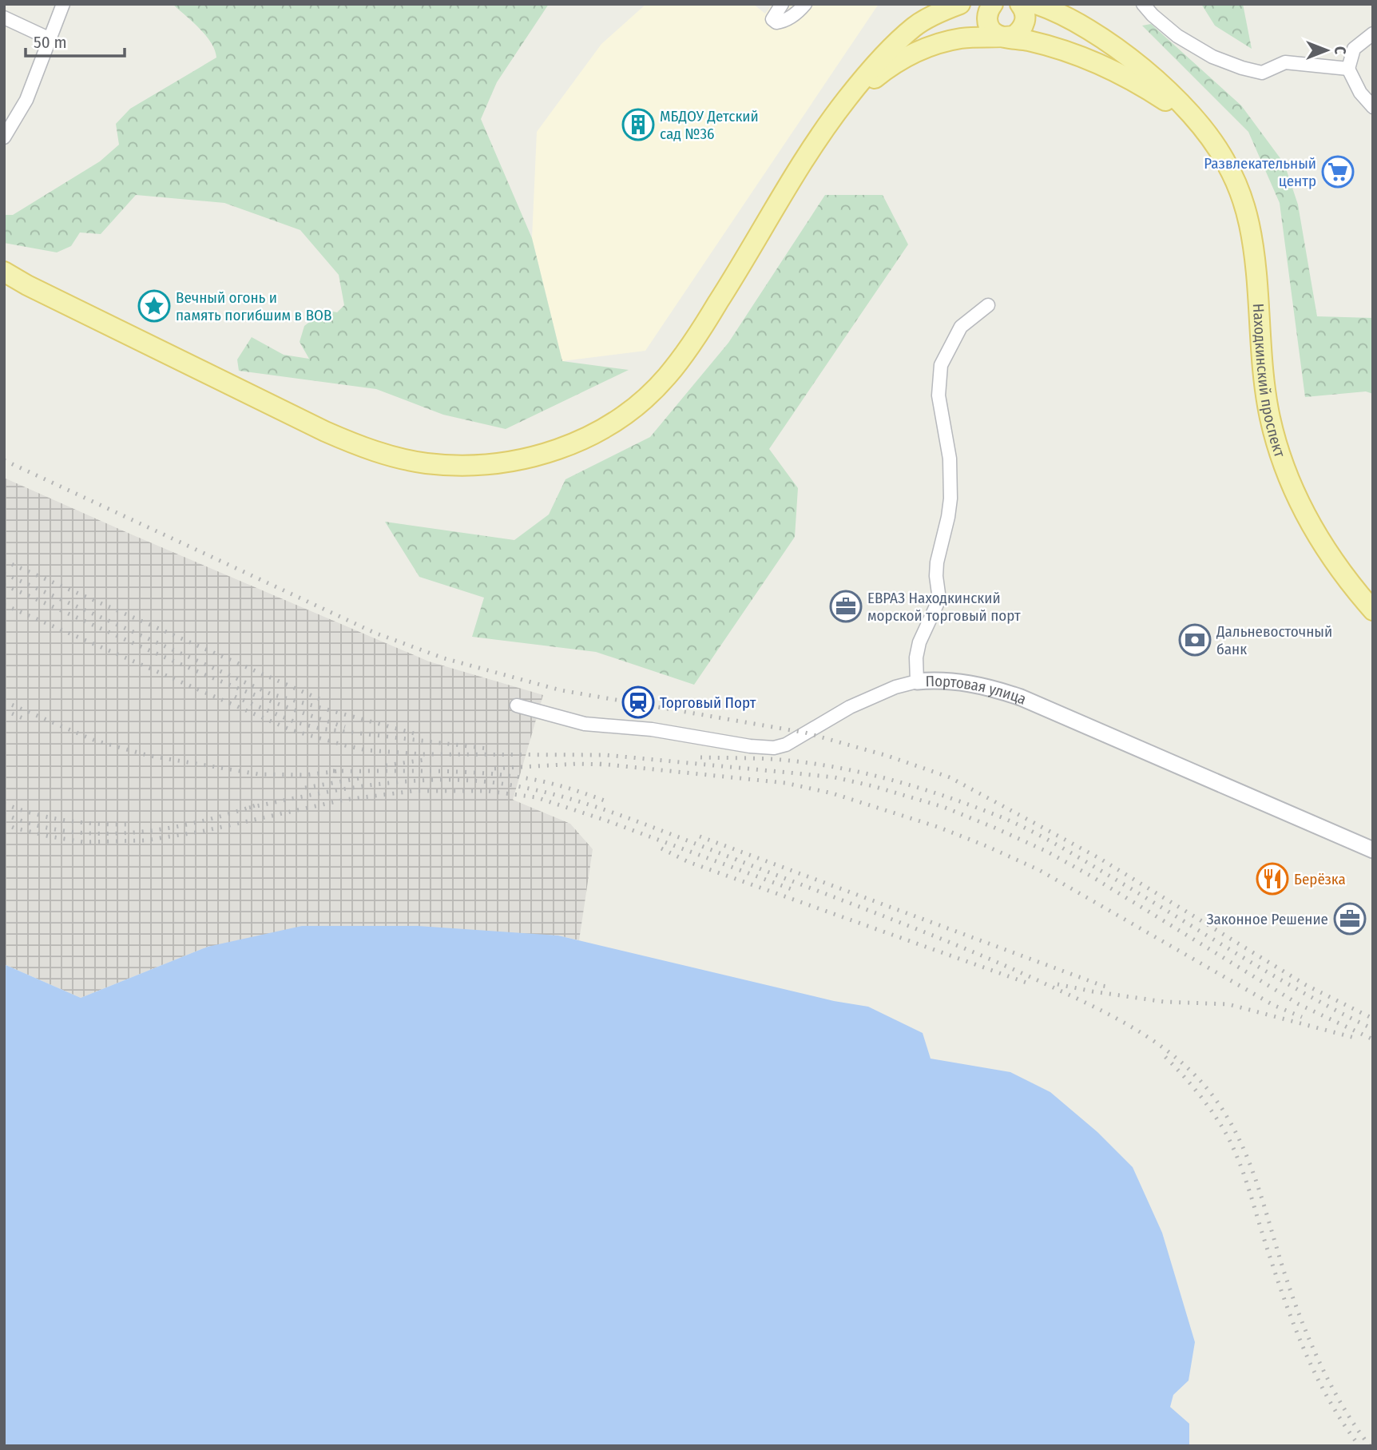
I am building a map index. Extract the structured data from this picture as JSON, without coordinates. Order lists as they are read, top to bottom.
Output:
{
  "streets": {
    "main road": ["Находкинский проспект"],
    "street": ["Портовая улица"]
  },
  "places": {
    "building": ["МБДОУ Детский сад №36"],
    "supermarket": ["Развлекательный центр"],
    "place": ["Вечный огонь и память погибшим в ВОВ"],
    "office": ["ЕВРАЗ Находкинский морской торговый порт", "Законное Решение"],
    "bank": ["Дальневосточный банк"],
    "station": ["Торговый Порт"],
    "restaurant": ["Берёзка"]
  },
  "scale_bar": "50 m",
  "north": "right"
}
